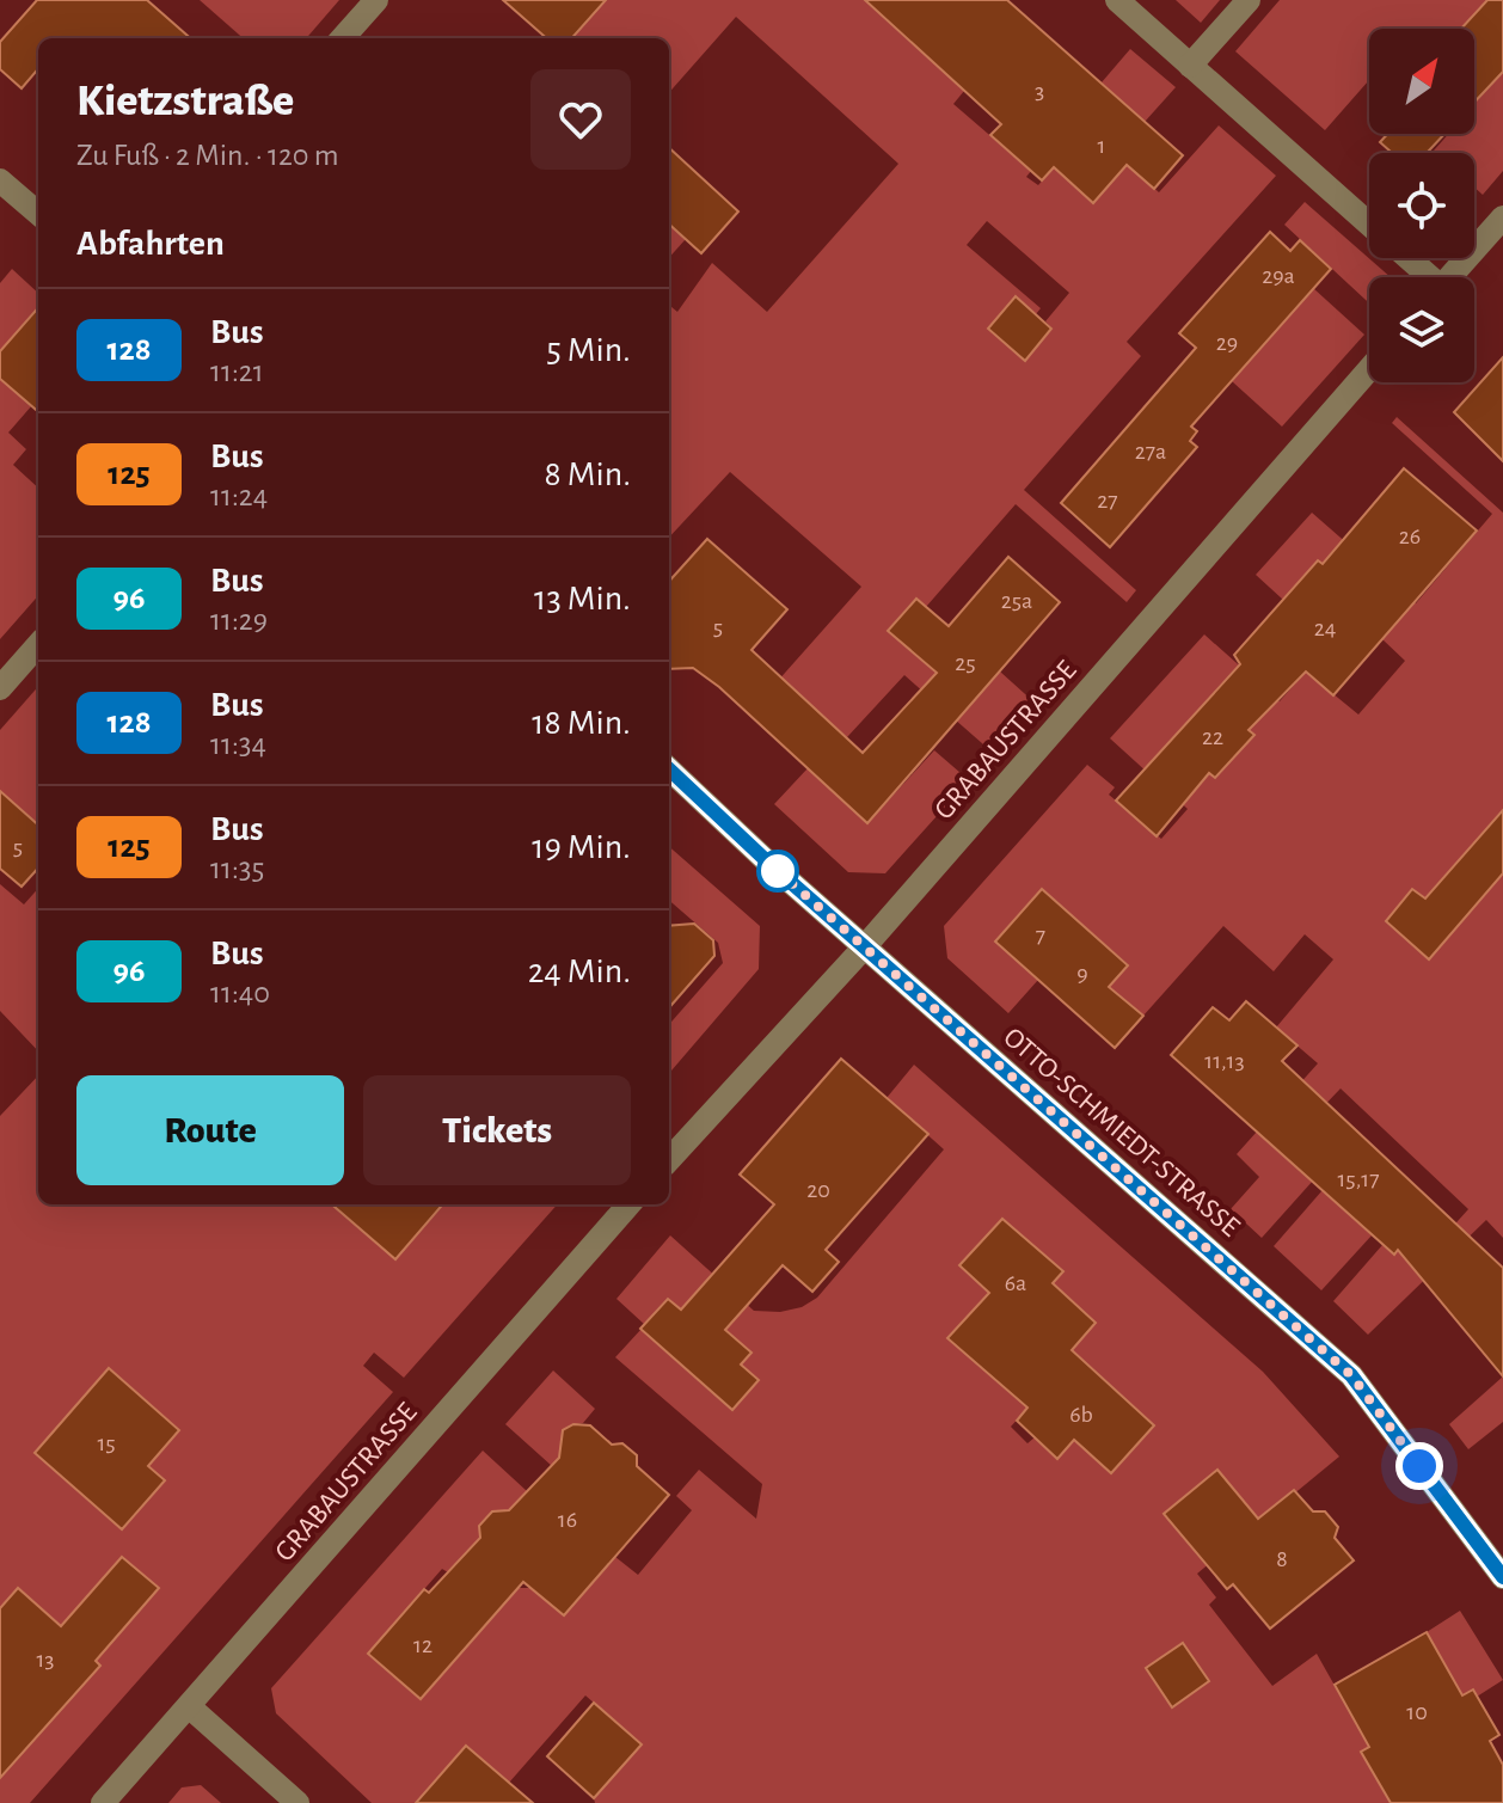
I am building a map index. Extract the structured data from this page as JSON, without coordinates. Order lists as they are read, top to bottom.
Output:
{
  "streets": {
    "street": ["GRABAUSTRASSE", "OTTO-SCHMIEDT-STRASSE"]
  },
  "crossings": [
    ["GRABAUSTRASSE", "OTTO-SCHMIEDT-STRASSE"]
  ],
  "lines": ["bus line 128"],
  "house_numbers": [
    "3",
    "1",
    "29a",
    "29",
    "27a",
    "27",
    "26",
    "25a",
    "5",
    "24",
    "25",
    "22",
    "5",
    "7",
    "9",
    "11,13",
    "15,17",
    "20",
    "6a",
    "6b",
    "15",
    "16",
    "8",
    "12",
    "13",
    "10"
  ],
  "north": "top right",
  "page": {
    "heading": [
      ["Kietzstraße", "Zu Fuß · 2 Min. · 120 m"],
      "Abfahrten"
    ],
    "list": [
      {
        "mark": "128",
        "name": "Bus",
        "note": "11:21",
        "value": "5 Min."
      },
      {
        "mark": "125",
        "name": "Bus",
        "note": "11:24",
        "value": "8 Min."
      },
      {
        "mark": "96",
        "name": "Bus",
        "note": "11:29",
        "value": "13 Min."
      },
      {
        "mark": "128",
        "name": "Bus",
        "note": "11:34",
        "value": "18 Min."
      },
      {
        "mark": "125",
        "name": "Bus",
        "note": "11:35",
        "value": "19 Min."
      },
      {
        "mark": "96",
        "name": "Bus",
        "note": "11:40",
        "value": "24 Min."
      }
    ],
    "buttons": ["Route", "Tickets"]
  }
}
